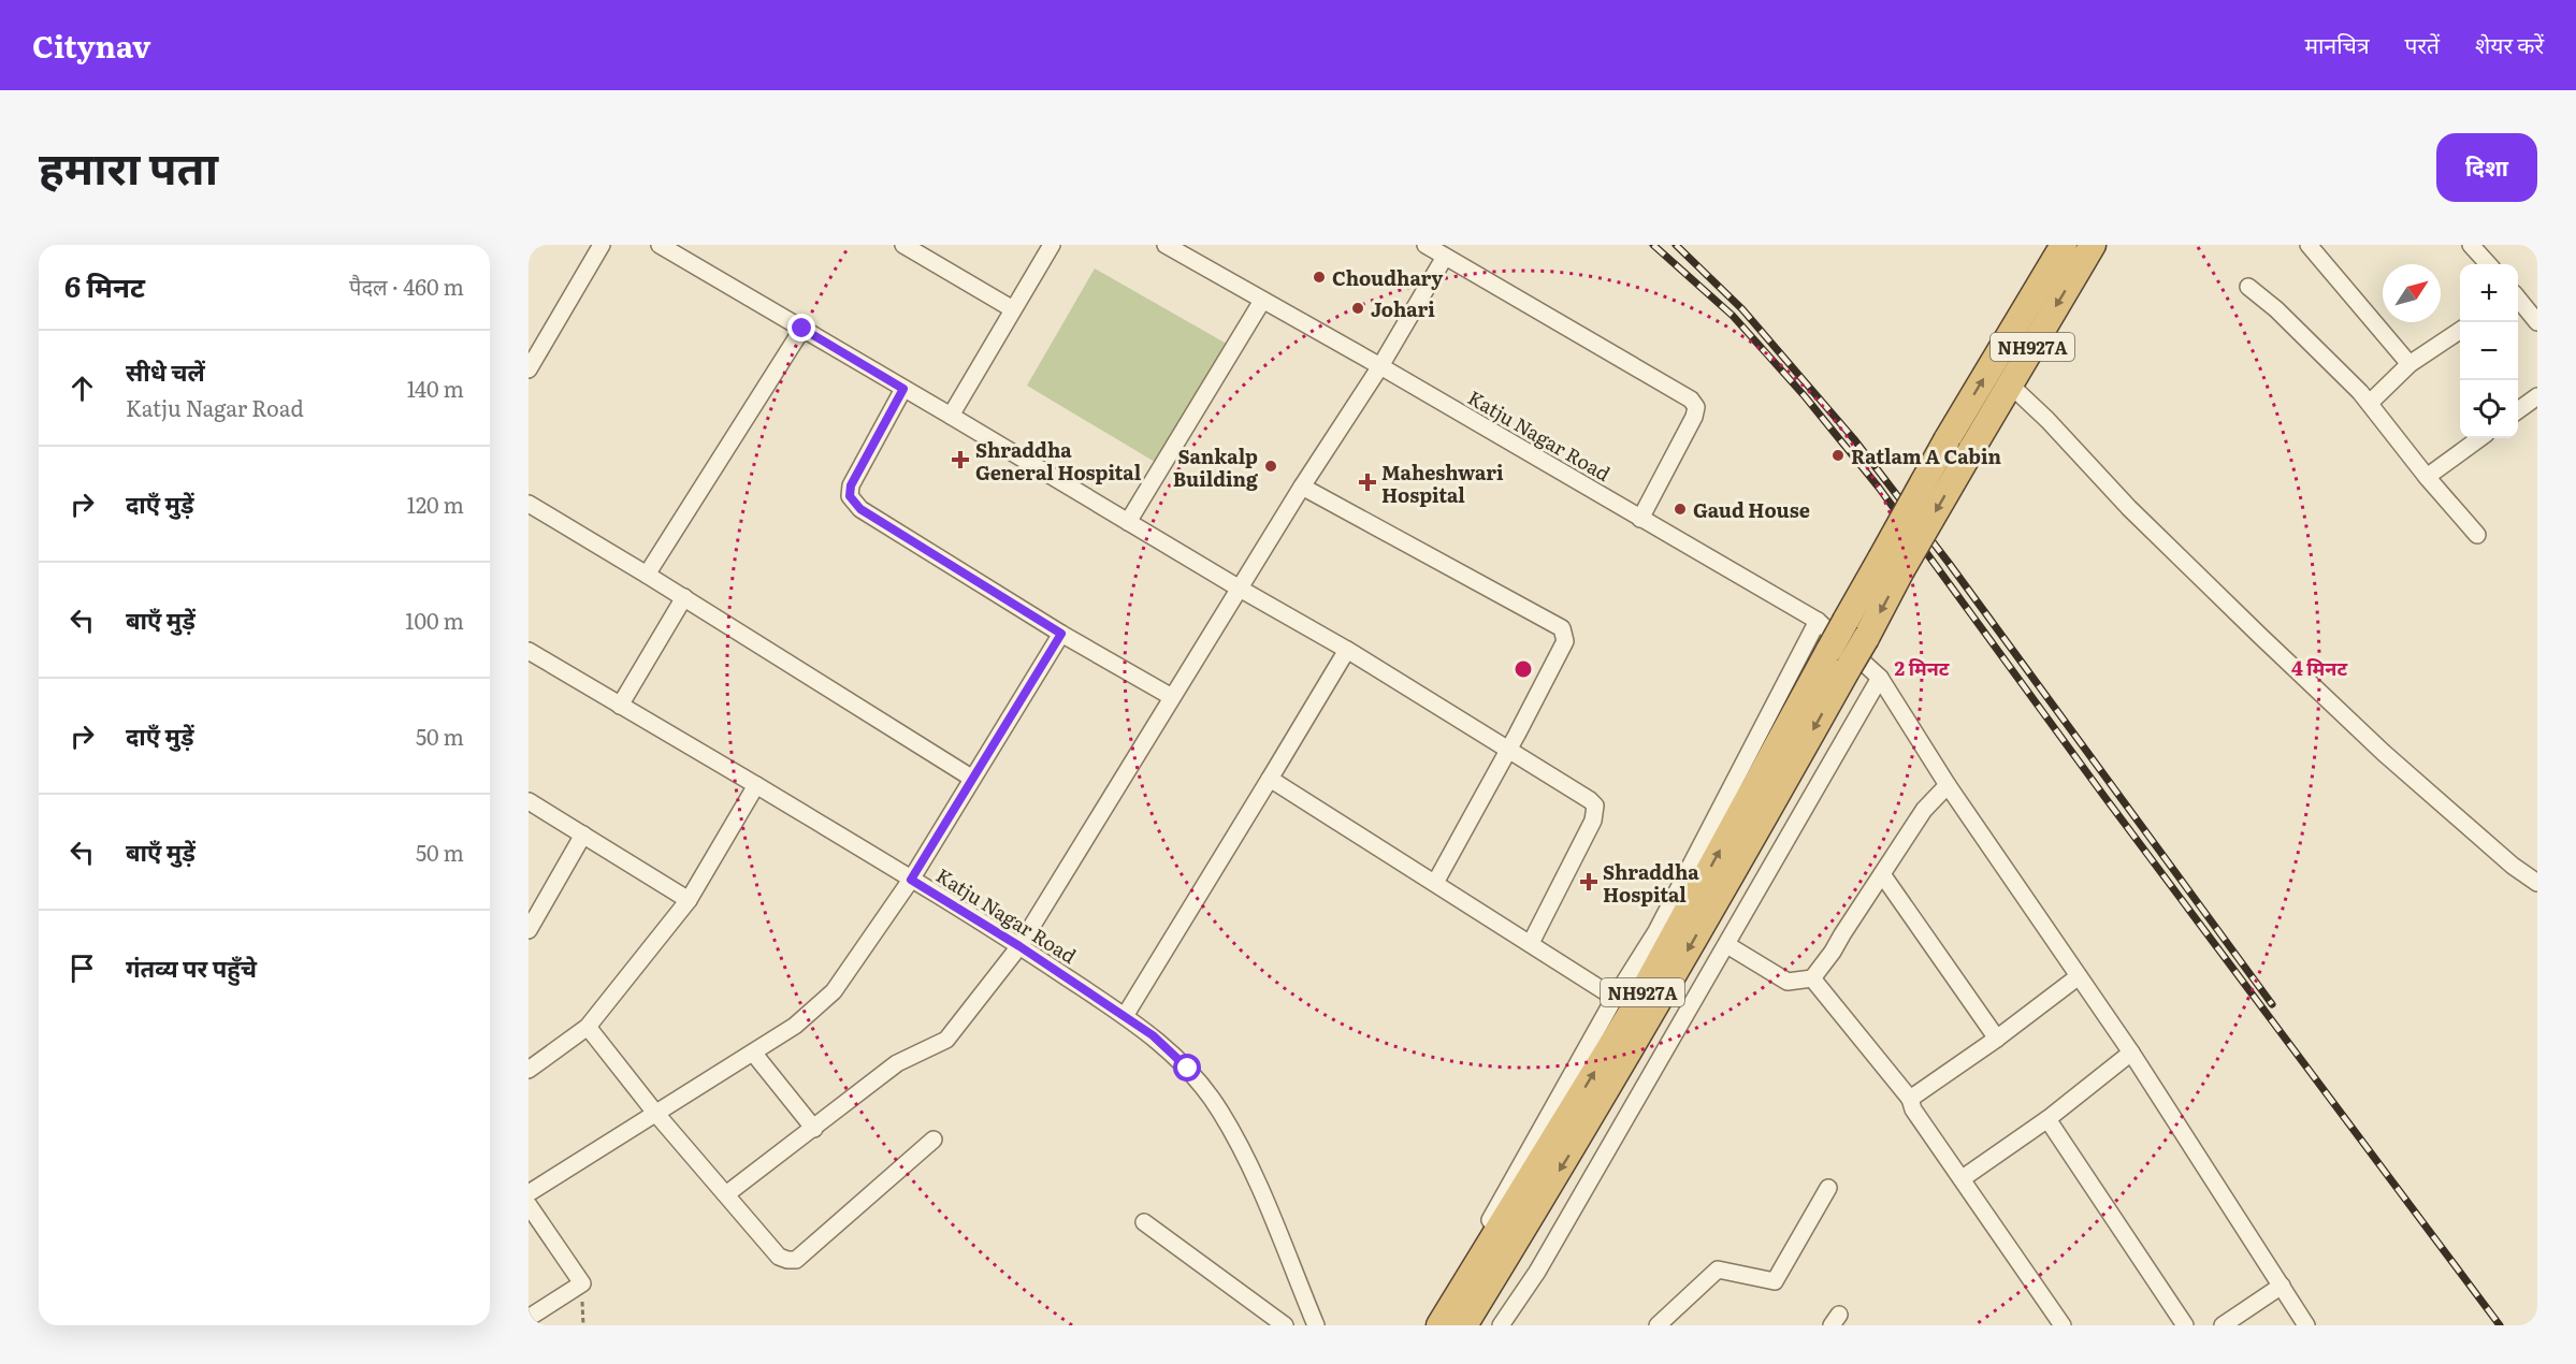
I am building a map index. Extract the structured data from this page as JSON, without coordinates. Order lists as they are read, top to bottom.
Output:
{
  "streets": {
    "highway": ["NH927A"],
    "street": ["Katju Nagar Road"]
  },
  "places": {
    "other": [
      "Choudhary",
      "Johari",
      "Ratlam A Cabin",
      "Sankalp Building",
      "Gaud House"
    ],
    "health": ["Shraddha General Hospital", "Maheshwari Hospital", "Shraddha Hospital"]
  },
  "north": "top right",
  "page": {
    "header": "Citynav",
    "nav": ["मानचित्र", "परतें", "शेयर करें"],
    "title": "हमारा पता",
    "buttons": "दिशा",
    "heading": ["6 मिनट", "पैदल · 460 m"],
    "map_buttons": ["+", "−"],
    "list": [
      ["सीधे चलें", "Katju Nagar Road", "140 m"],
      ["दाएँ मुड़ें", "120 m"],
      ["बाएँ मुड़ें", "100 m"],
      ["दाएँ मुड़ें", "50 m"],
      ["बाएँ मुड़ें", "50 m"],
      "गंतव्य पर पहुँचे"
    ]
  },
  "rings": ["2 मिनट", "4 मिनट"]
}
